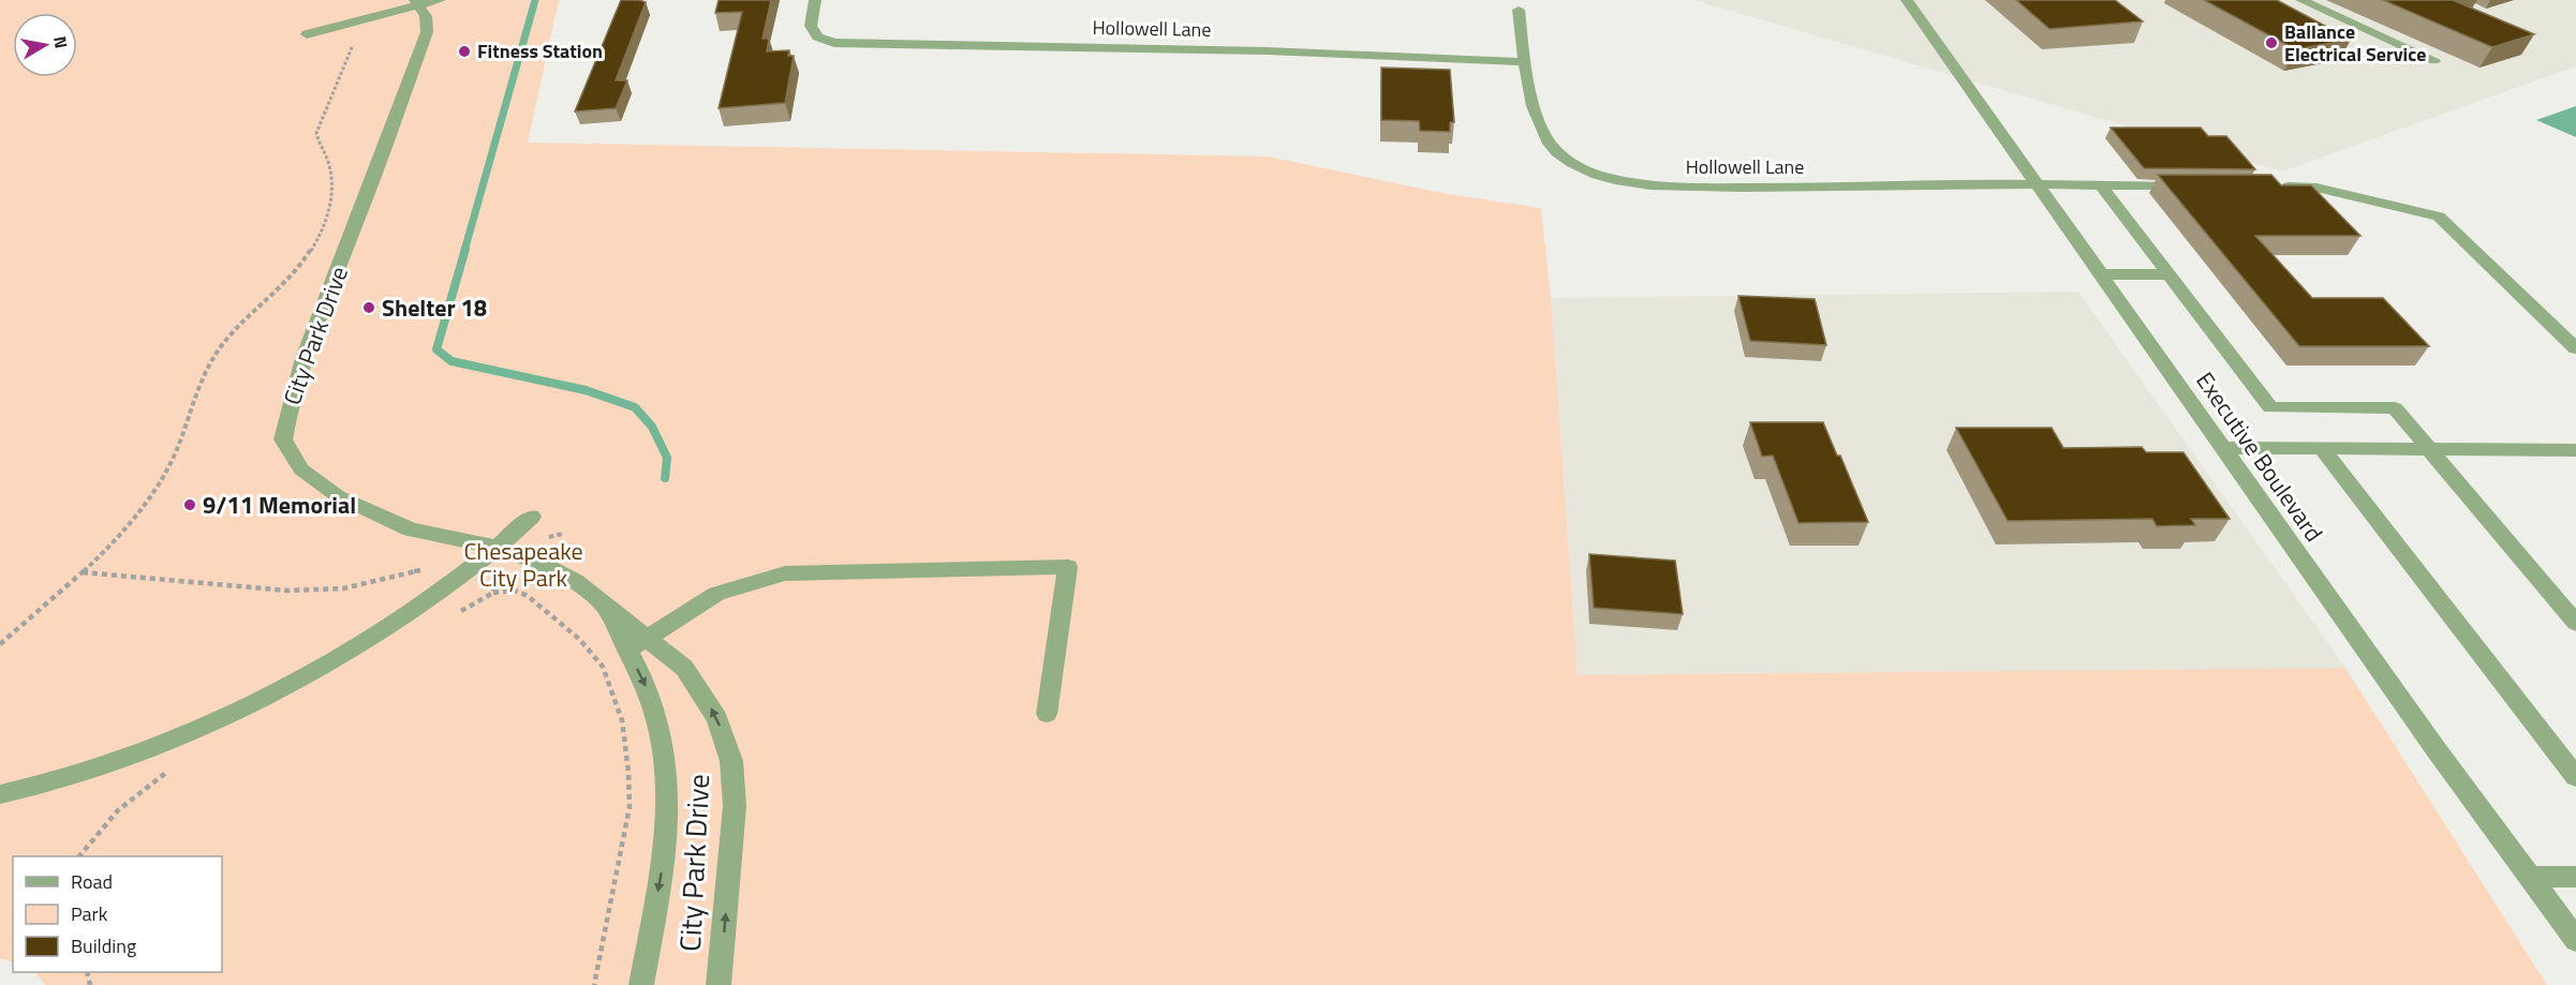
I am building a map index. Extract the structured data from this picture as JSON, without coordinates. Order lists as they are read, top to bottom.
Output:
{
  "streets": {
    "street": ["Hollowell Lane", "City Park Drive", "Executive Boulevard"]
  },
  "crossings": [
    ["Hollowell Lane", "Executive Boulevard"]
  ],
  "parks": ["Chesapeake City Park"],
  "places": [
    "Ballance Electrical Service",
    "Fitness Station",
    "Shelter 18",
    "9/11 Memorial"
  ],
  "legend": ["Road", "Park", "Building"],
  "north": "right"
}
